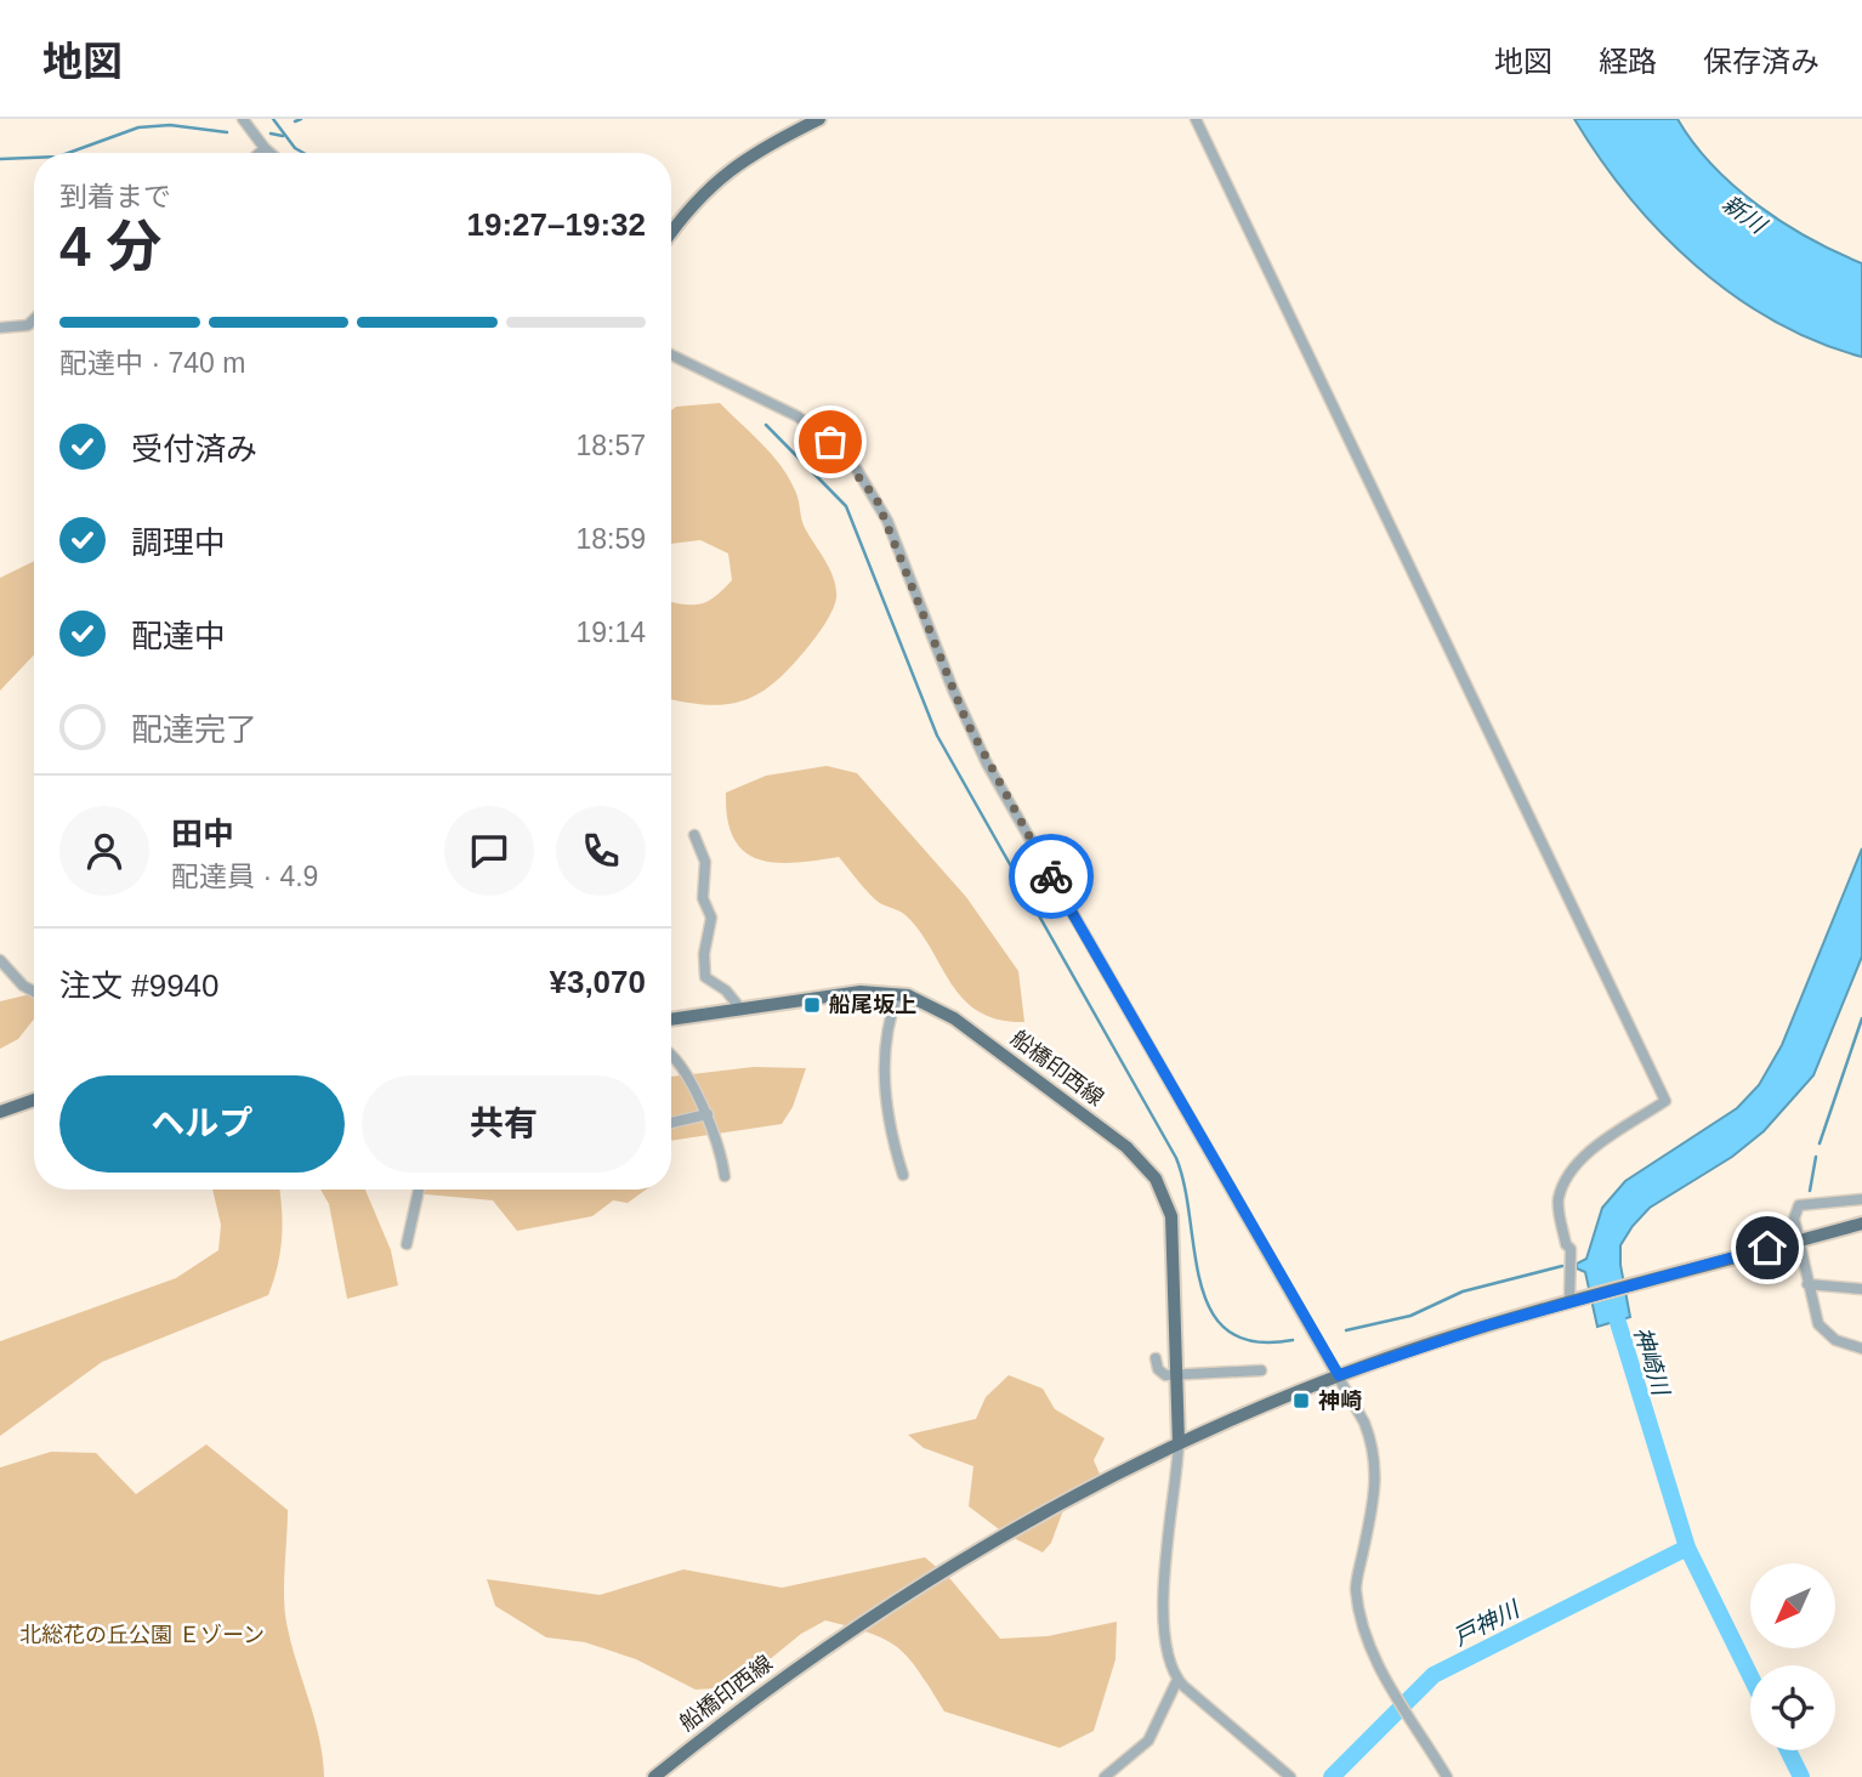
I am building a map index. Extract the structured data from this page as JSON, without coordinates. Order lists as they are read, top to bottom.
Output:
{
  "streets": {
    "main road": ["船橋印西線"]
  },
  "water": ["新川", "神崎川", "戸神川"],
  "parks": ["北総花の丘公園 Ｅゾーン"],
  "places": {
    "transit": ["船尾坂上", "神崎"]
  },
  "north": "bottom left",
  "page": {
    "header": "地図",
    "nav": ["地図", "経路", "保存済み"],
    "heading": ["4 分", "到着まで", "19:27–19:32"],
    "panel": [
      "田中",
      "配達員 · 4.9",
      "注文 #9940",
      "¥3,070"
    ],
    "bar": "配達中 · 740 m",
    "list": [
      ["受付済み", "18:57"],
      ["調理中", "18:59"],
      ["配達中", "19:14"],
      "配達完了"
    ],
    "buttons": ["ヘルプ", "共有"]
  }
}
